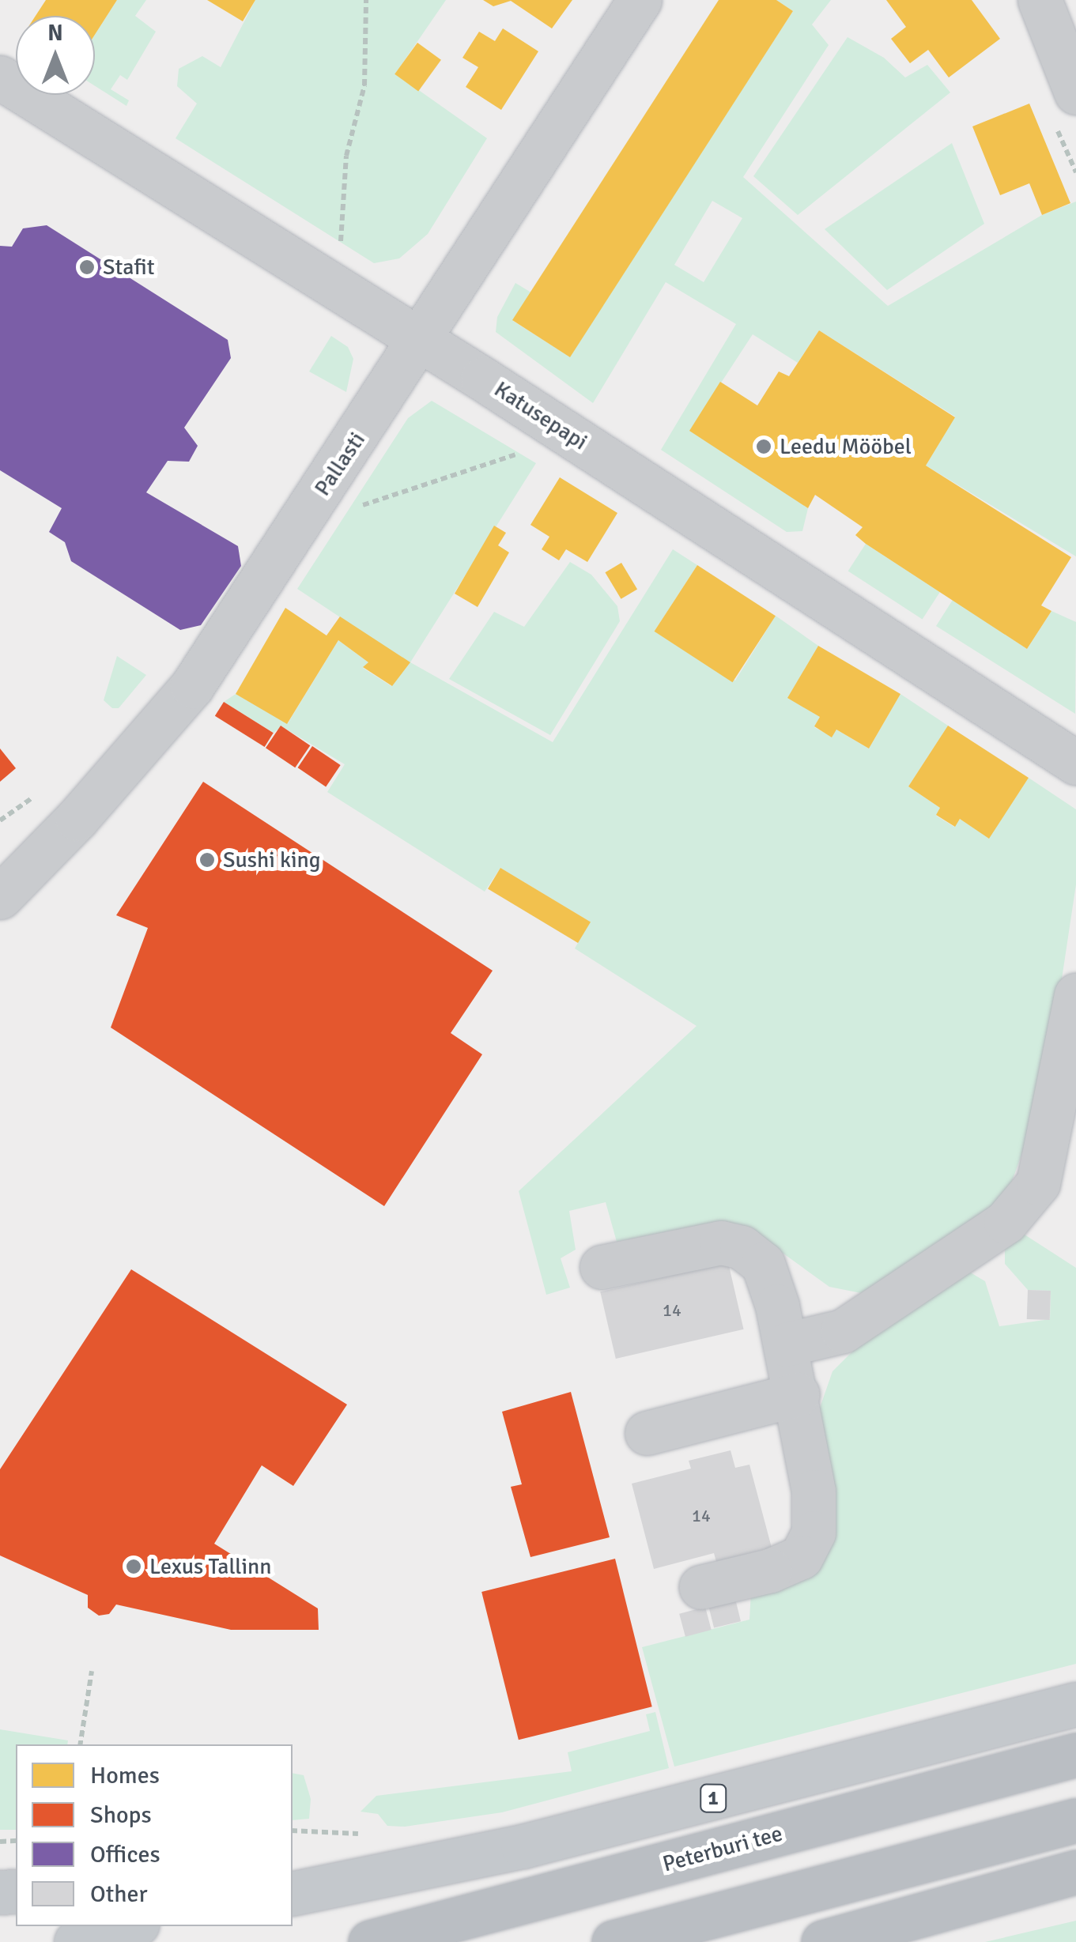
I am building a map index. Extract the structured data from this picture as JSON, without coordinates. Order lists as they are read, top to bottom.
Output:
{
  "streets": {
    "highway": ["Peterburi tee"],
    "main road": ["1"],
    "street": ["Katusepapi", "Pallasti"]
  },
  "crossings": [
    ["Katusepapi", "Pallasti"]
  ],
  "places": [
    "Stafit",
    "Leedu Mööbel",
    "Sushi king",
    "Lexus Tallinn"
  ],
  "house_numbers": ["14", "14"],
  "legend": [
    "Homes",
    "Shops",
    "Offices",
    "Other"
  ],
  "north": "top"
}
